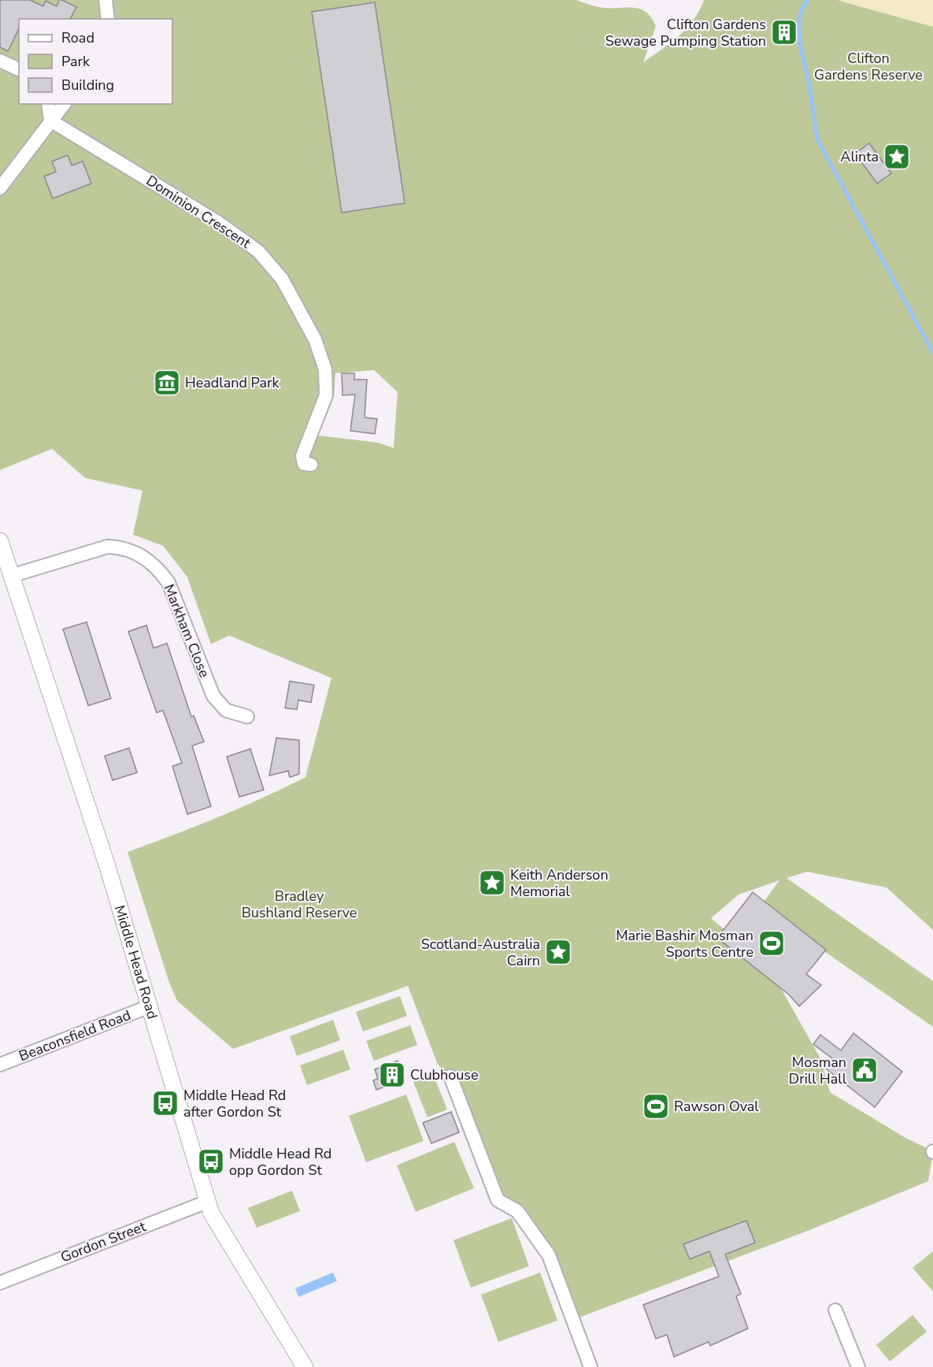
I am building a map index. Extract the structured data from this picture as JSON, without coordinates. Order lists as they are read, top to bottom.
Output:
{
  "streets": {
    "street": [
      "Dominion Crescent",
      "Markham Close",
      "Middle Head Road",
      "Beaconsfield Road",
      "Gordon Street"
    ]
  },
  "crossings": [
    ["Markham Close", "Middle Head Road"],
    ["Middle Head Road", "Beaconsfield Road"],
    ["Middle Head Road", "Gordon Street"]
  ],
  "parks": ["Clifton Gardens Reserve", "Bradley Bushland Reserve"],
  "places": {
    "building": ["Clifton Gardens Sewage Pumping Station", "Clubhouse"],
    "place": ["Alinta", "Keith Anderson Memorial", "Scotland-Australia Cairn"],
    "museum": ["Headland Park"],
    "sports": ["Marie Bashir Mosman Sports Centre", "Rawson Oval"],
    "public building": ["Mosman Drill Hall"],
    "bus stop": ["Middle Head Rd after Gordon St", "Middle Head Rd opp Gordon St"]
  },
  "legend": ["Road", "Park", "Building"]
}
